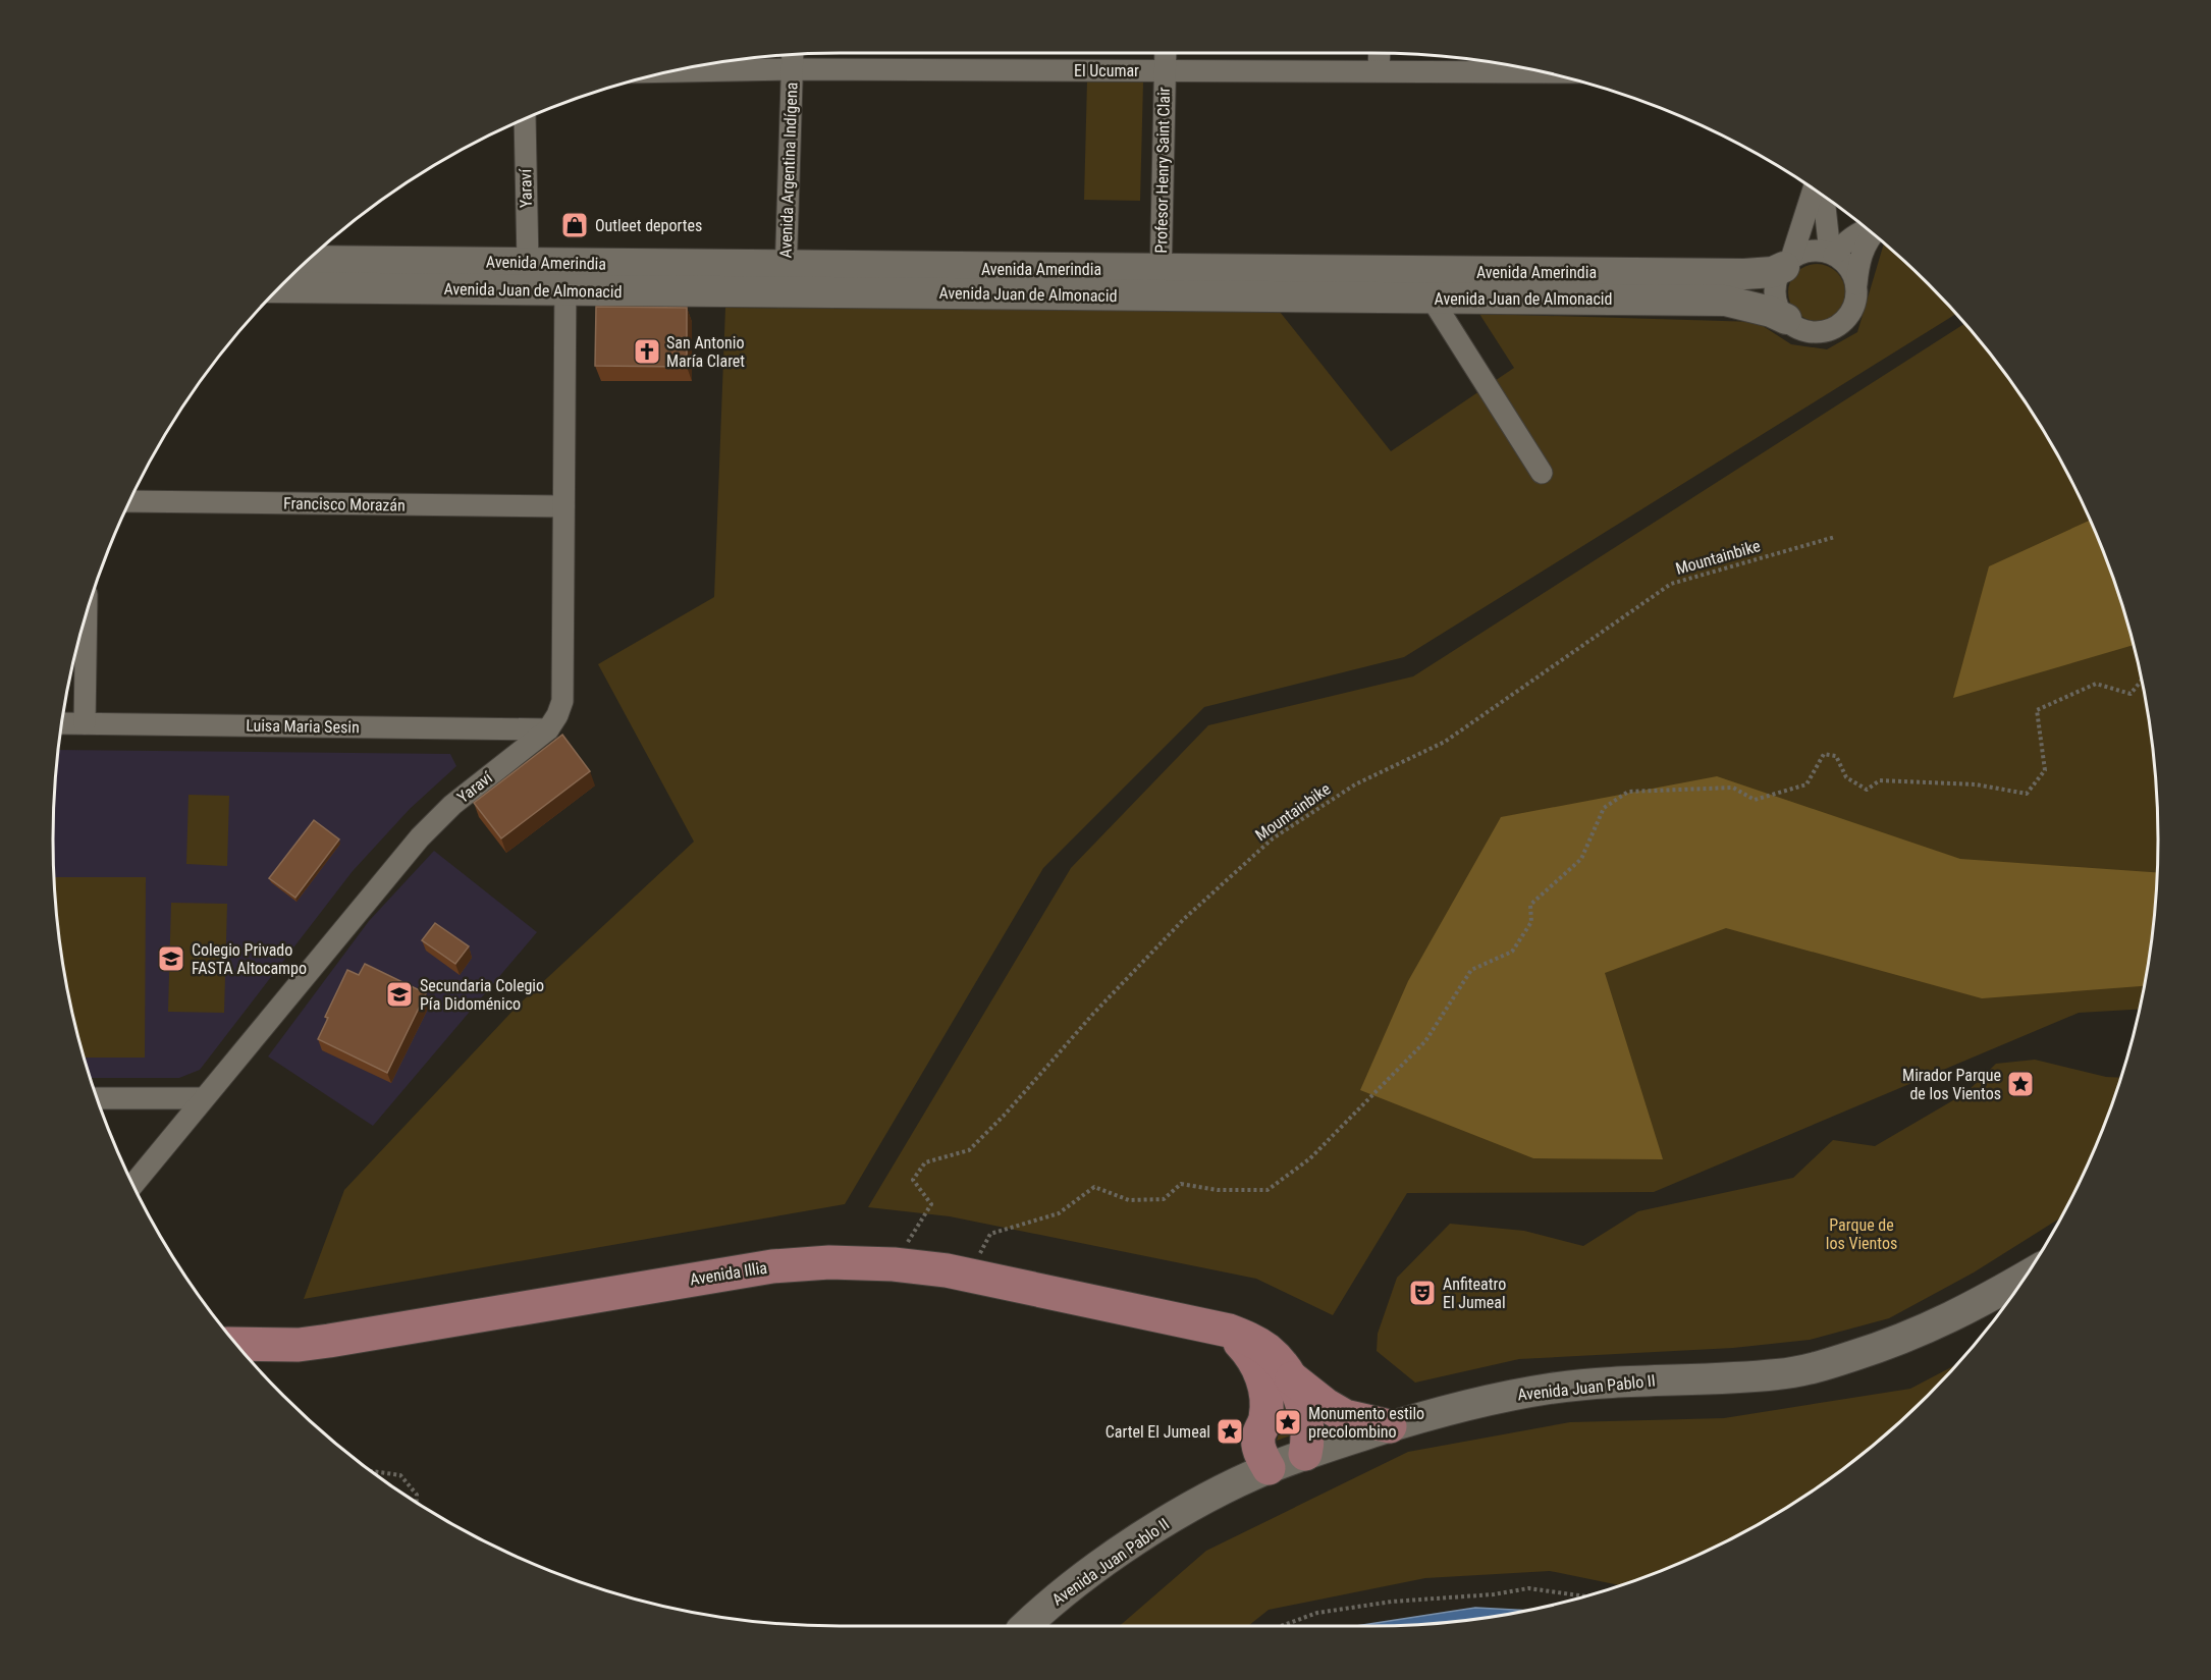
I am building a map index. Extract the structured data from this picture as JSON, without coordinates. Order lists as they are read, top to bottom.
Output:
{
  "streets": {
    "main road": ["Avenida Illia"],
    "street": [
      "El Ucumar",
      "Avenida Argentina Indígena",
      "Profesor Henry Saint Clair",
      "Yaraví",
      "Avenida Amerindia",
      "Avenida Juan de Almonacid",
      "Francisco Morazán",
      "Luisa Maria Sesin",
      "Avenida Juan Pablo II"
    ],
    "path": ["Mountainbike"]
  },
  "crossings": [
    ["El Ucumar", "Avenida Argentina Indígena"],
    ["El Ucumar", "Profesor Henry Saint Clair"],
    ["Avenida Argentina Indígena", "Avenida Amerindia"],
    ["Profesor Henry Saint Clair", "Avenida Amerindia"],
    ["Profesor Henry Saint Clair", "Avenida Juan de Almonacid"],
    ["Yaraví", "Avenida Amerindia"],
    ["Yaraví", "Avenida Juan de Almonacid"],
    ["Yaraví", "Francisco Morazán"],
    ["Yaraví", "Luisa Maria Sesin"],
    ["Avenida Amerindia", "Avenida Juan de Almonacid"],
    ["Avenida Illia", "Avenida Juan Pablo II"]
  ],
  "parks": ["Parque de los Vientos"],
  "places": {
    "shop": ["Outleet deportes"],
    "church": ["San Antonio María Claret"],
    "school or university": ["Colegio Privado FASTA Altocampo", "Secundaria Colegio Pía Didoménico"],
    "place": ["Mirador Parque de los Vientos", "Monumento estilo precolombino", "Cartel El Jumeal"],
    "theatre": ["Anfiteatro El Jumeal"]
  }
}
